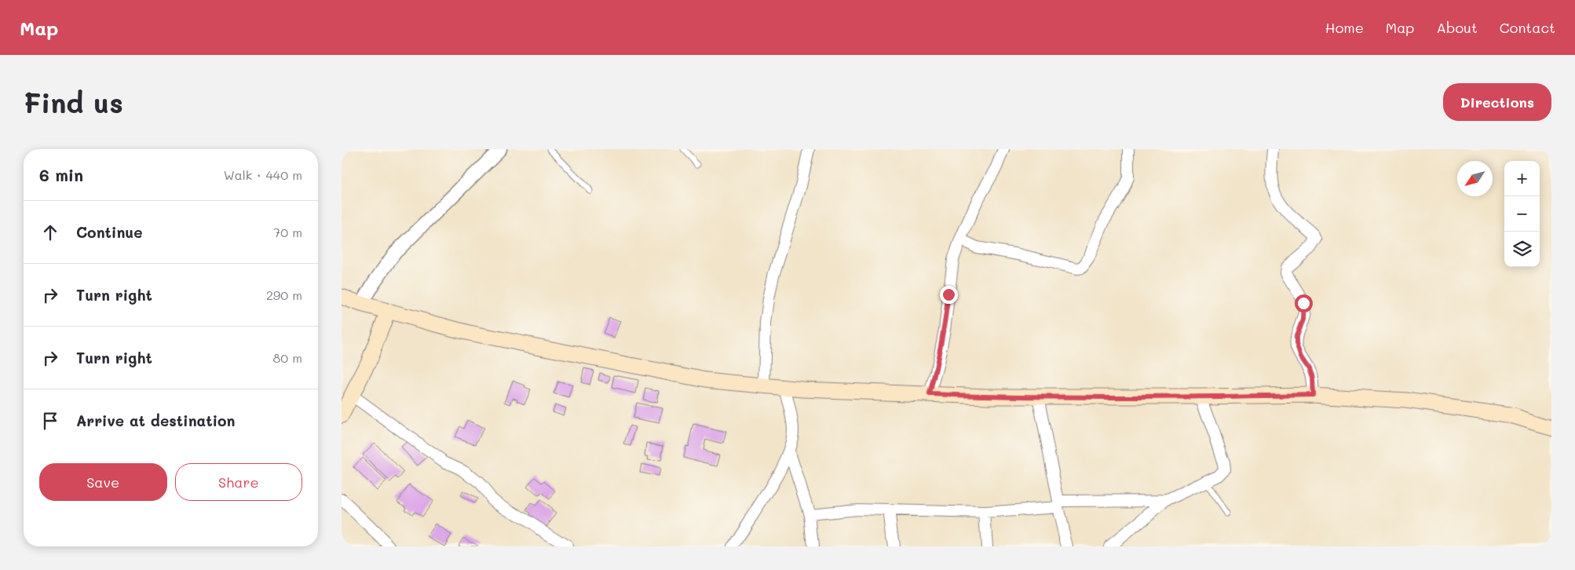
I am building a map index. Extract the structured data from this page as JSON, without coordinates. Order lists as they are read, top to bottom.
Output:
{
  "north": "bottom left",
  "page": {
    "header": "Map",
    "nav": [
      "Home",
      "Map",
      "About",
      "Contact"
    ],
    "buttons": [
      "Directions",
      ["Save", "Share"]
    ],
    "title": "Find us",
    "heading": ["6 min", "Walk · 440 m"],
    "map_buttons": ["+", "−"],
    "list": [
      ["Continue", "70 m"],
      ["Turn right", "290 m"],
      ["Turn right", "80 m"],
      "Arrive at destination"
    ]
  }
}
